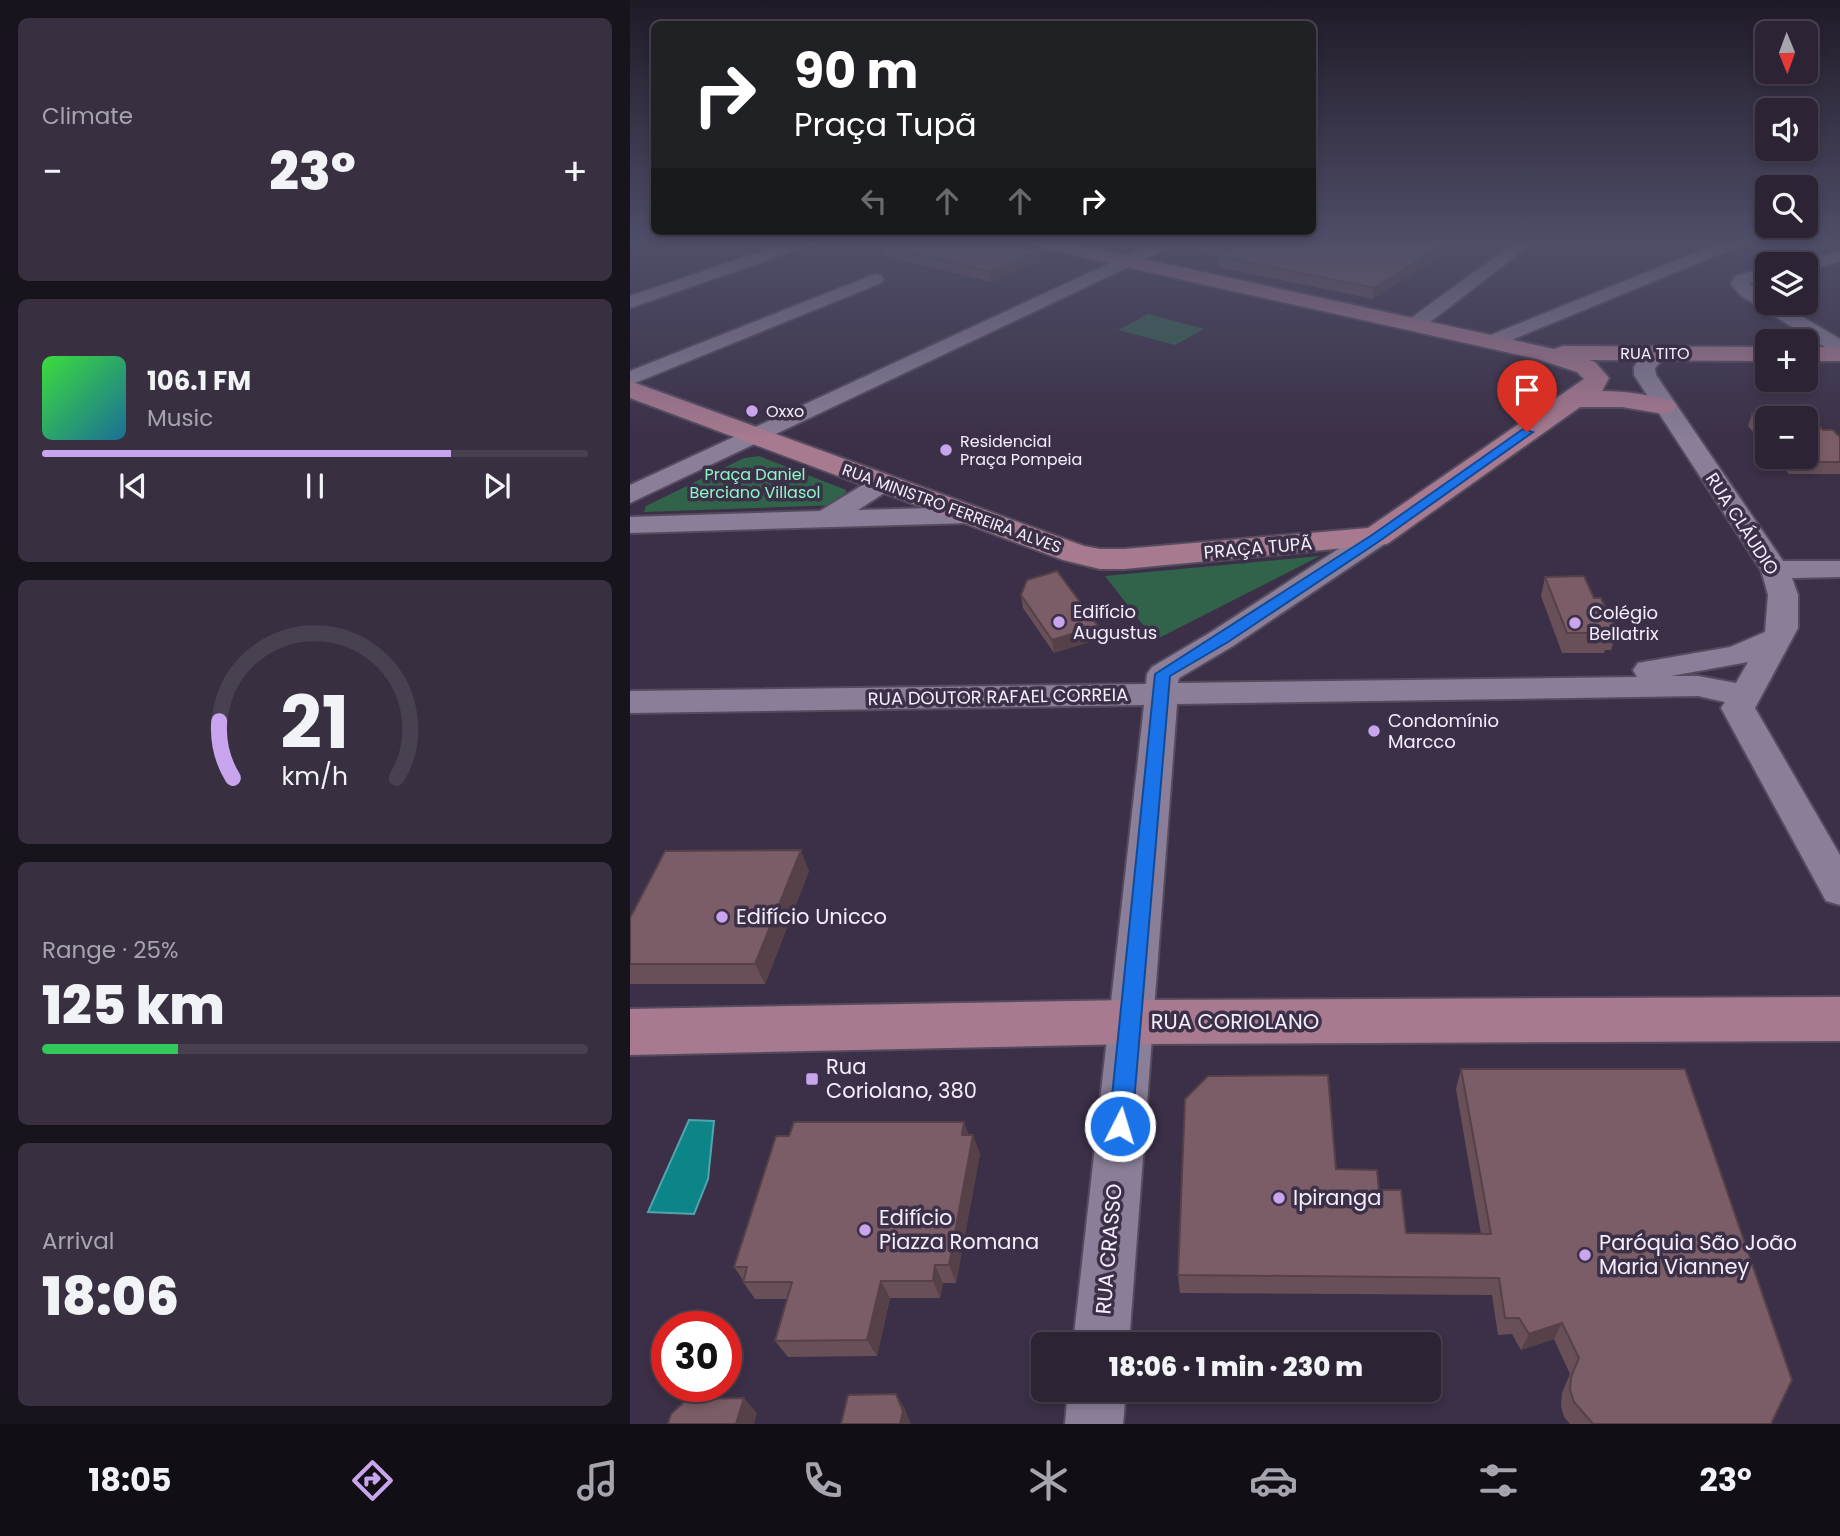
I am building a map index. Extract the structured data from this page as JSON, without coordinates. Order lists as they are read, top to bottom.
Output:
{
  "streets": {
    "street": [
      "RUA TITO",
      "RUA MINISTRO FERREIRA ALVES",
      "RUA CLÁUDIO",
      "PRAÇA TUPÃ",
      "RUA DOUTOR RAFAEL CORREIA",
      "RUA CORIOLANO",
      "RUA CRASSO"
    ]
  },
  "crossings": [
    ["RUA TITO", "RUA CLÁUDIO"],
    ["RUA MINISTRO FERREIRA ALVES", "PRAÇA TUPÃ"],
    ["RUA CLÁUDIO", "RUA DOUTOR RAFAEL CORREIA"],
    ["PRAÇA TUPÃ", "RUA DOUTOR RAFAEL CORREIA"],
    ["PRAÇA TUPÃ", "RUA CRASSO"],
    ["RUA DOUTOR RAFAEL CORREIA", "RUA CRASSO"],
    ["RUA CORIOLANO", "RUA CRASSO"]
  ],
  "parks": ["Praça Daniel Berciano Villasol"],
  "places": {
    "other": [
      "Oxxo",
      "Residencial Praça Pompeia",
      "Edifício Augustus",
      "Colégio Bellatrix",
      "Condomínio Marcco",
      "Edifício Unicco",
      "Ipiranga",
      "Edifício Piazza Romana",
      "Paróquia São João Maria Vianney"
    ],
    "transit": ["Rua Coriolano, 380"]
  },
  "north": "bottom",
  "page": {
    "tile": [
      "Climate",
      ["Range · 25%", "125 km"],
      ["Arrival", "18:06"]
    ],
    "map_buttons": ["+", "−"],
    "turn": ["90 m", "Praça Tupã"],
    "heat": ["−", "23°", "+"],
    "song": ["106.1 FM", "Music"],
    "limit": "30",
    "trip": "18:06 · 1 min · 230 m",
    "tabs": ["18:05", "23°"],
    "gauge": ["21", "km/h"]
  }
}
